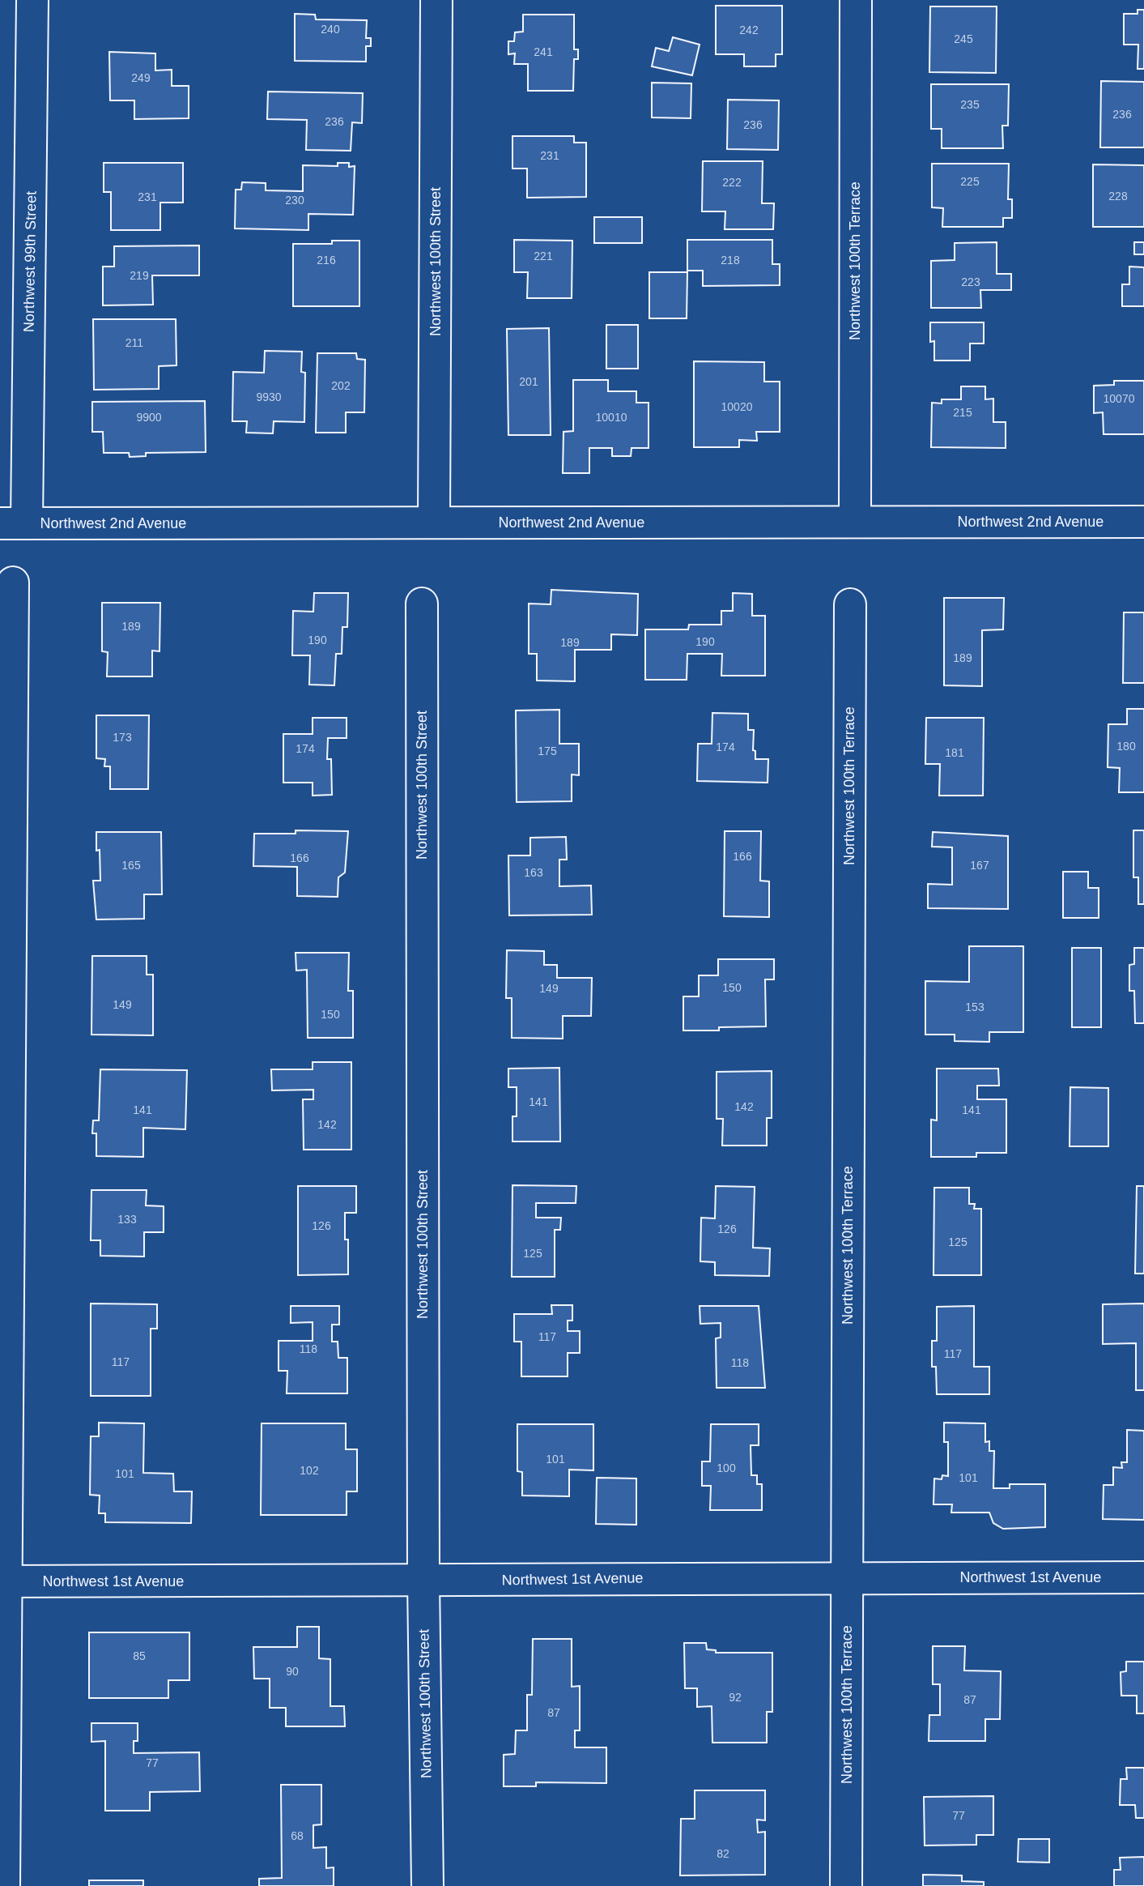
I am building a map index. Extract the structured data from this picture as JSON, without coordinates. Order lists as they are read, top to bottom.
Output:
{
  "streets": {
    "street": [
      "Northwest 100th Terrace",
      "Northwest 99th Street",
      "Northwest 100th Street",
      "Northwest 2nd Avenue",
      "Northwest 1st Avenue"
    ]
  },
  "crossings": [
    ["Northwest 100th Terrace", "Northwest 2nd Avenue"],
    ["Northwest 100th Terrace", "Northwest 1st Avenue"],
    ["Northwest 99th Street", "Northwest 2nd Avenue"],
    ["Northwest 100th Street", "Northwest 2nd Avenue"],
    ["Northwest 100th Street", "Northwest 1st Avenue"]
  ],
  "house_numbers": [
    "240",
    "242",
    "245",
    "241",
    "249",
    "235",
    "236",
    "236",
    "236",
    "231",
    "225",
    "222",
    "228",
    "231",
    "230",
    "221",
    "216",
    "218",
    "219",
    "223",
    "211",
    "201",
    "202",
    "9930",
    "10070",
    "10020",
    "215",
    "9900",
    "10010",
    "189",
    "190",
    "190",
    "189",
    "189",
    "173",
    "180",
    "174",
    "174",
    "175",
    "181",
    "166",
    "166",
    "165",
    "167",
    "163",
    "150",
    "149",
    "149",
    "153",
    "150",
    "141",
    "142",
    "141",
    "141",
    "142",
    "133",
    "126",
    "126",
    "125",
    "125",
    "117",
    "118",
    "117",
    "117",
    "118",
    "101",
    "100",
    "102",
    "101",
    "101",
    "85",
    "90",
    "92",
    "87",
    "87",
    "77",
    "77",
    "68",
    "82"
  ]
}
